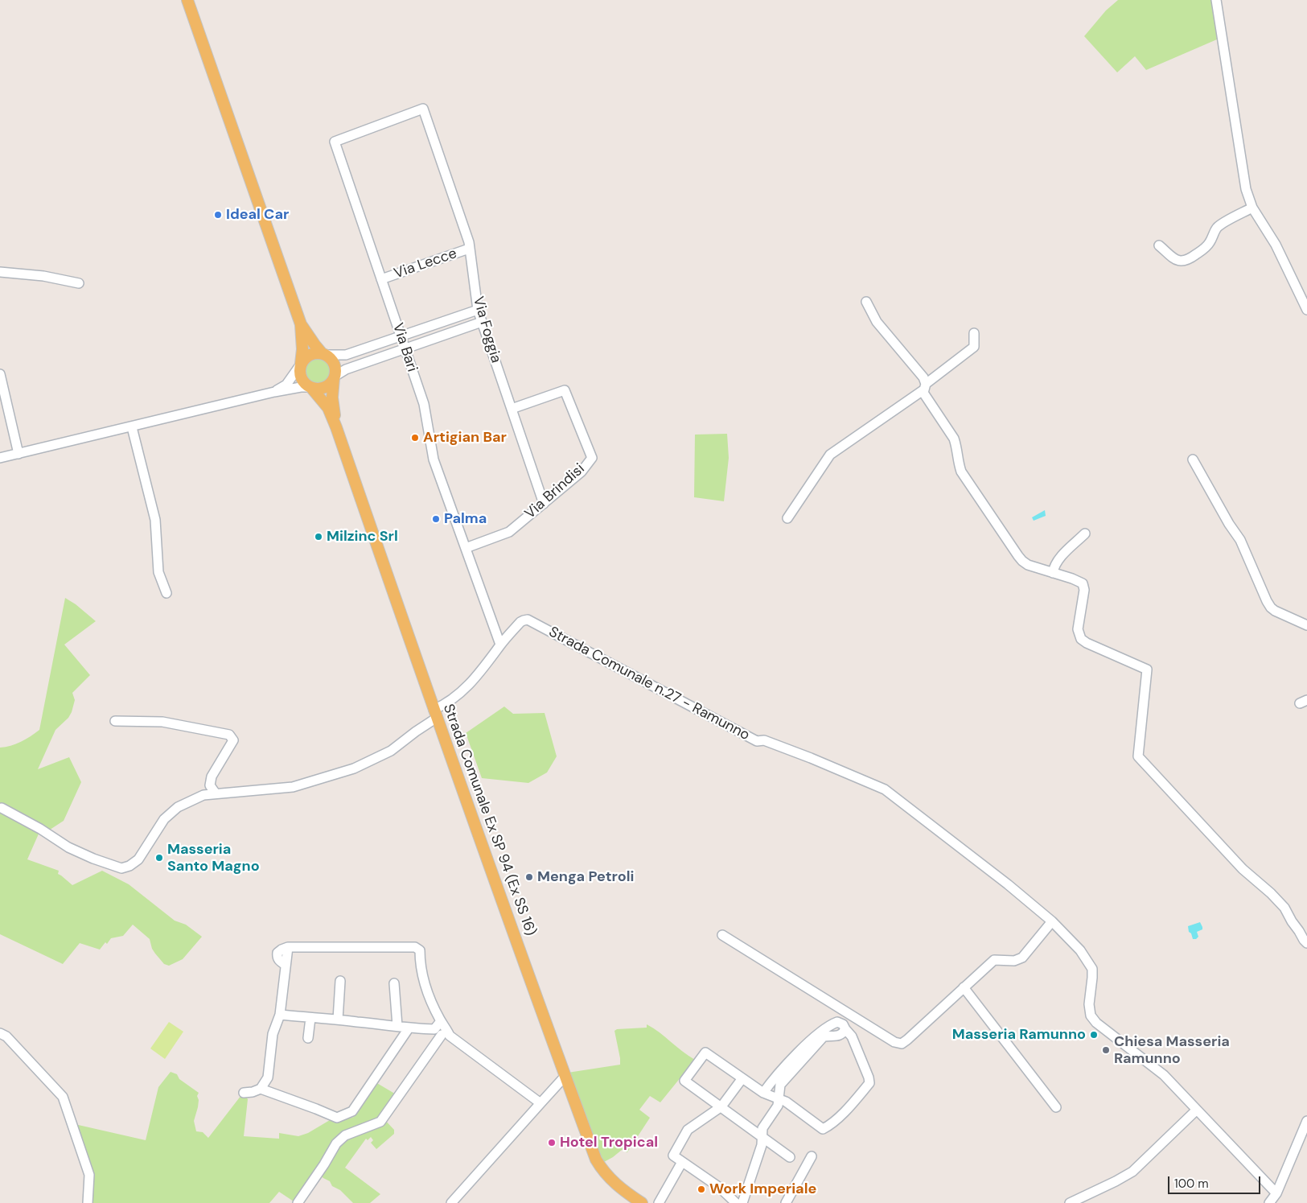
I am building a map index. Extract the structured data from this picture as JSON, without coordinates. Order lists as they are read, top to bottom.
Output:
{
  "streets": {
    "main road": ["Strada Comunale Ex SP 94 (Ex SS 16)"],
    "street": [
      "Via Lecce",
      "Via Foggia",
      "Via Bari",
      "Via Brindisi",
      "Strada Comunale n.27 - Ramunno"
    ]
  },
  "crossings": [
    ["Via Lecce", "Via Foggia"],
    ["Via Lecce", "Via Bari"],
    ["Via Foggia", "Via Bari"],
    ["Via Foggia", "Via Brindisi"],
    ["Via Bari", "Via Brindisi"],
    ["Via Bari", "Strada Comunale n.27 - Ramunno"]
  ],
  "places": [
    "Ideal Car",
    "Artigian Bar",
    "Palma",
    "Milzinc Srl",
    "Masseria Santo Magno",
    "Menga Petroli",
    "Masseria Ramunno",
    "Chiesa Masseria Ramunno",
    "Hotel Tropical",
    "Work Imperiale"
  ],
  "scale_bar": "100 m"
}
